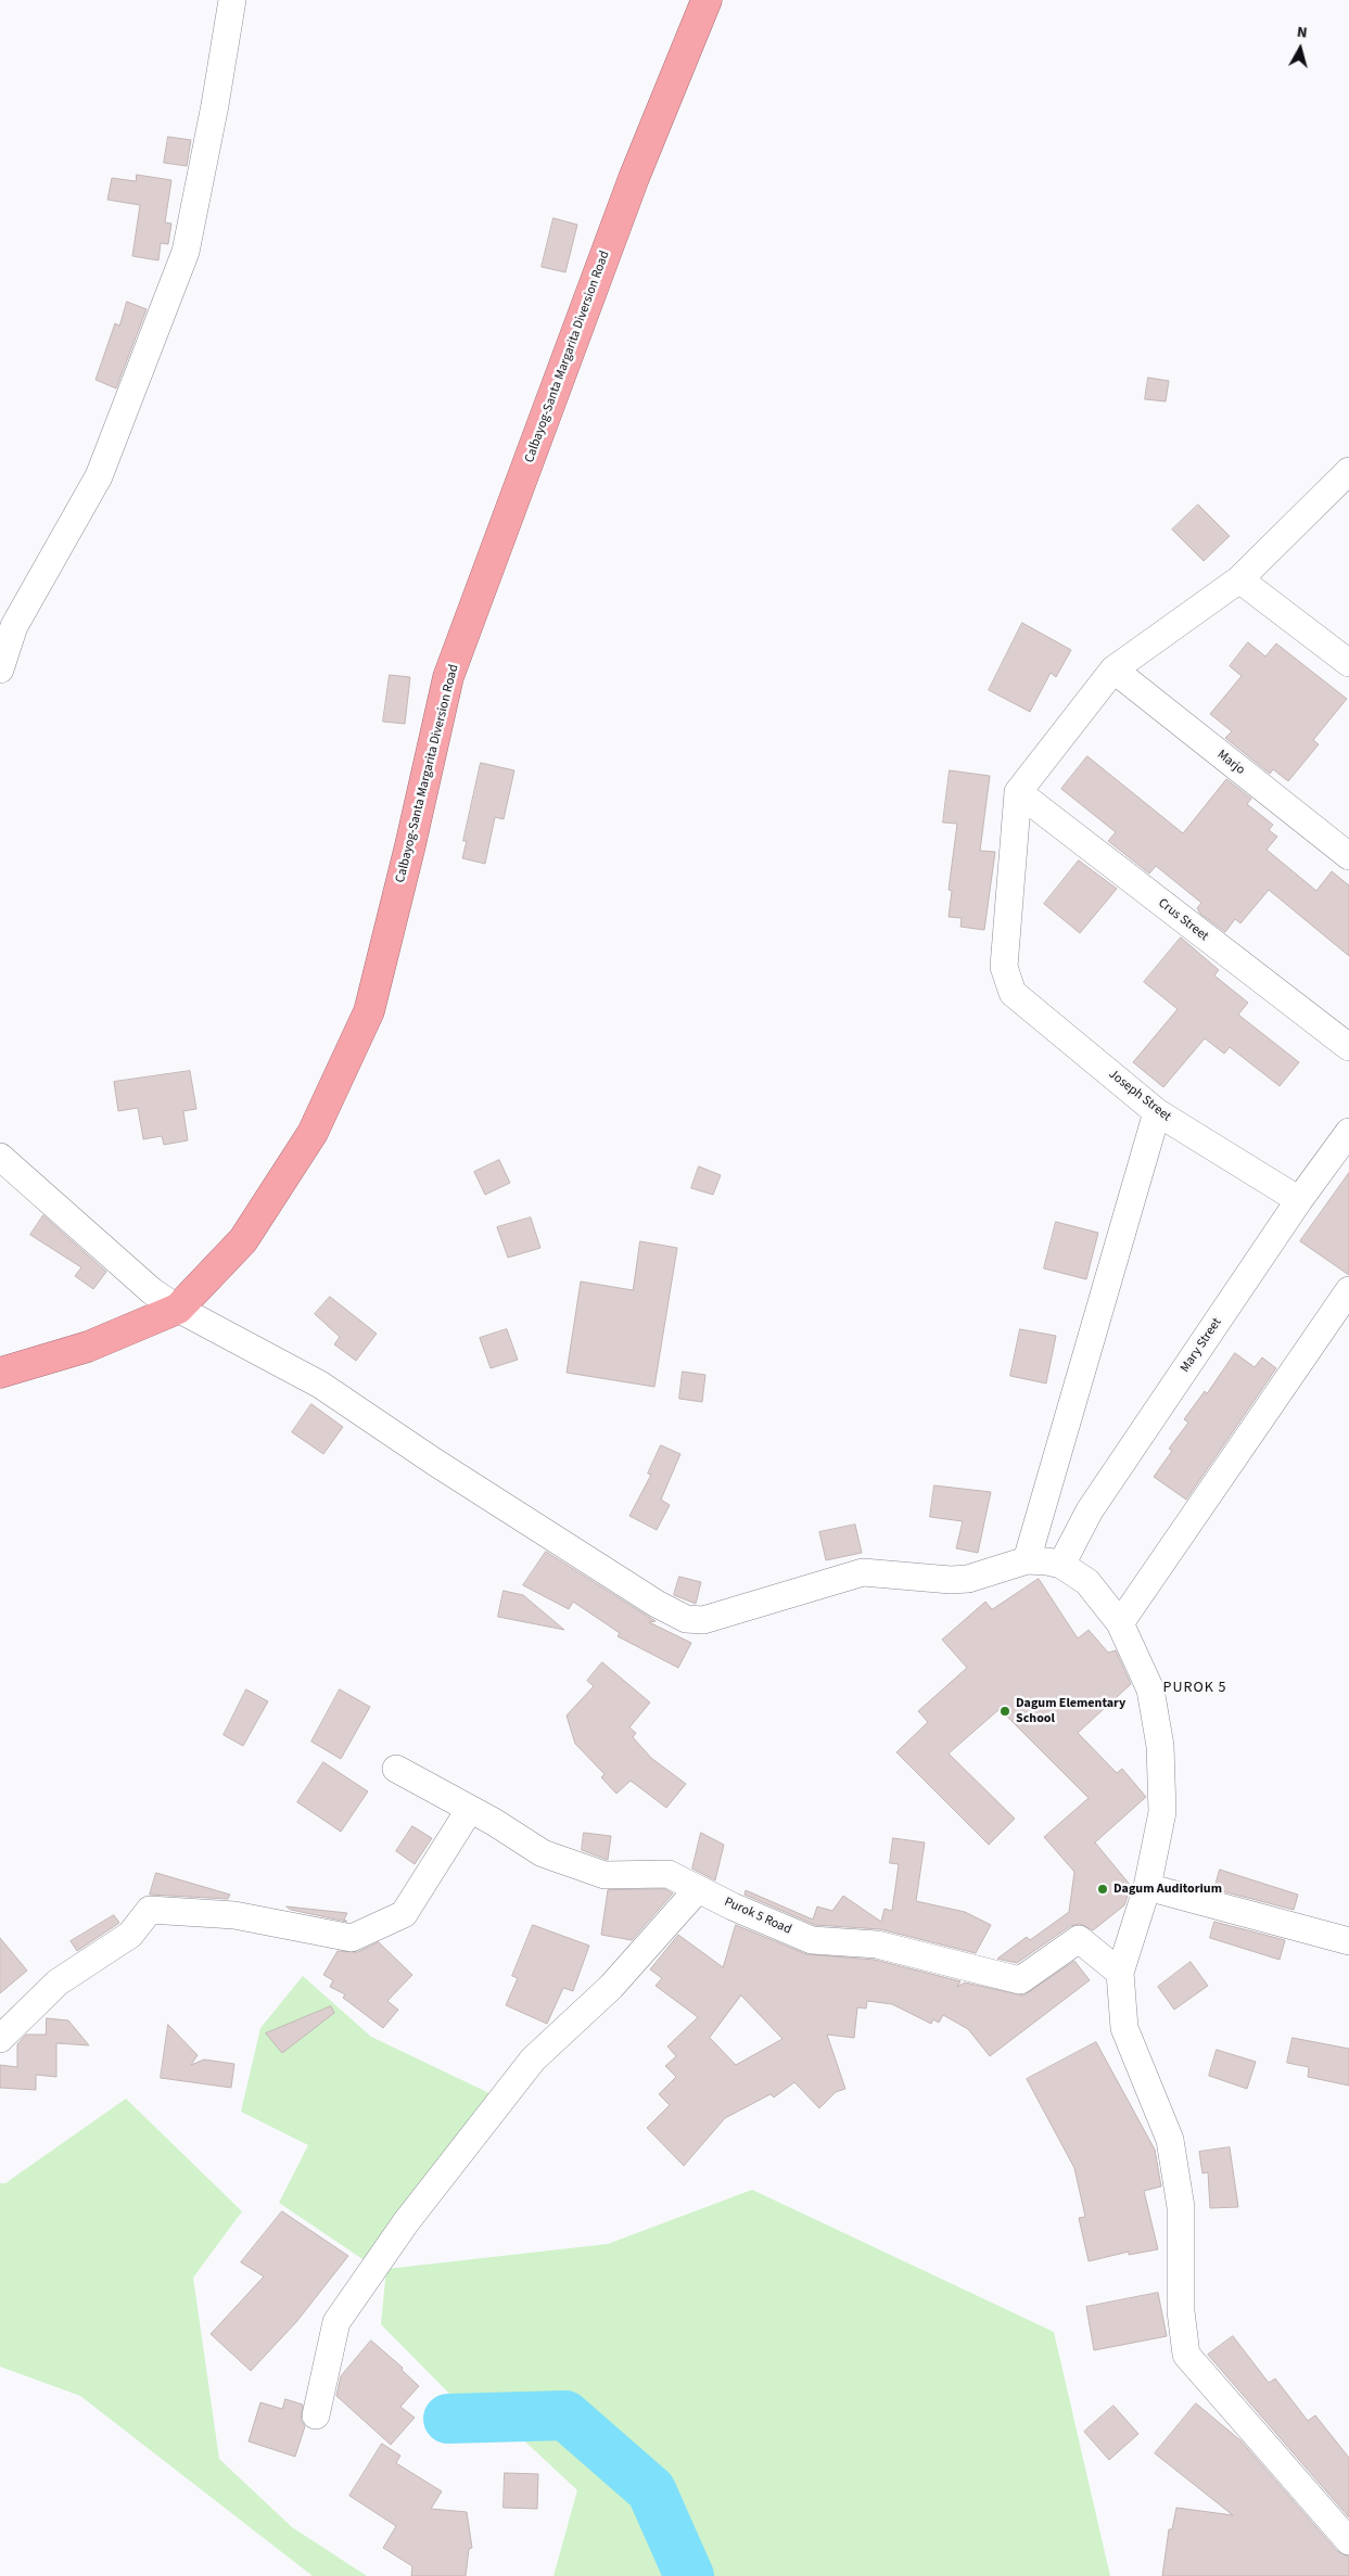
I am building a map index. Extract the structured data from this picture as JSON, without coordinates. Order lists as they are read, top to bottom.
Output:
{
  "streets": {
    "highway": ["Calbayog-Santa Margarita Diversion Road"],
    "street": [
      "Marjo",
      "Crus Street",
      "Joseph Street",
      "Mary Street",
      "Purok 5 Road"
    ]
  },
  "crossings": [
    ["Crus Street", "Joseph Street"],
    ["Joseph Street", "Mary Street"]
  ],
  "districts": ["PUROK 5"],
  "places": ["Dagum Elementary School", "Dagum Auditorium"],
  "north": "top"
}
